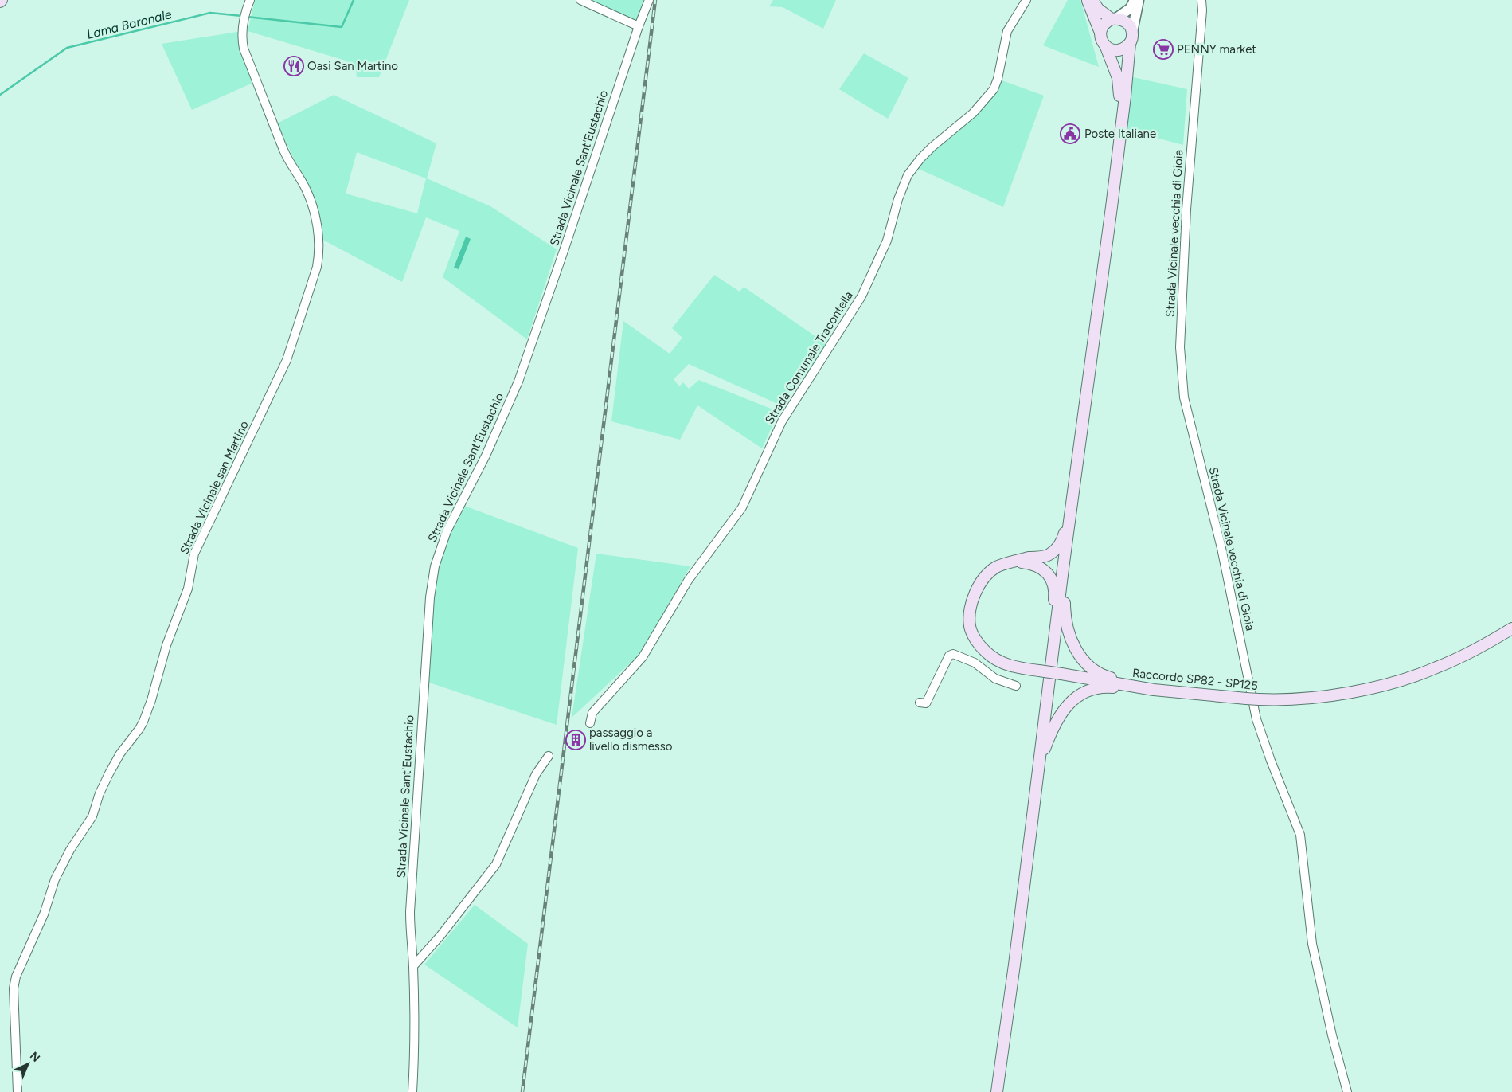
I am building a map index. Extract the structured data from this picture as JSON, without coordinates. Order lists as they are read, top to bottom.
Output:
{
  "streets": {
    "main road": ["Raccordo SP82 - SP125"],
    "street": [
      "Strada Vicinale Sant'Eustachio",
      "Strada Vicinale vecchia di Gioia",
      "Strada Comunale Tracontella",
      "Strada Vicinale san Martino"
    ]
  },
  "water": ["Lama Baronale"],
  "places": {
    "supermarket": ["PENNY market"],
    "restaurant": ["Oasi San Martino"],
    "public building": ["Poste Italiane"],
    "building": ["passaggio a livello dismesso"]
  },
  "north": "top right"
}
